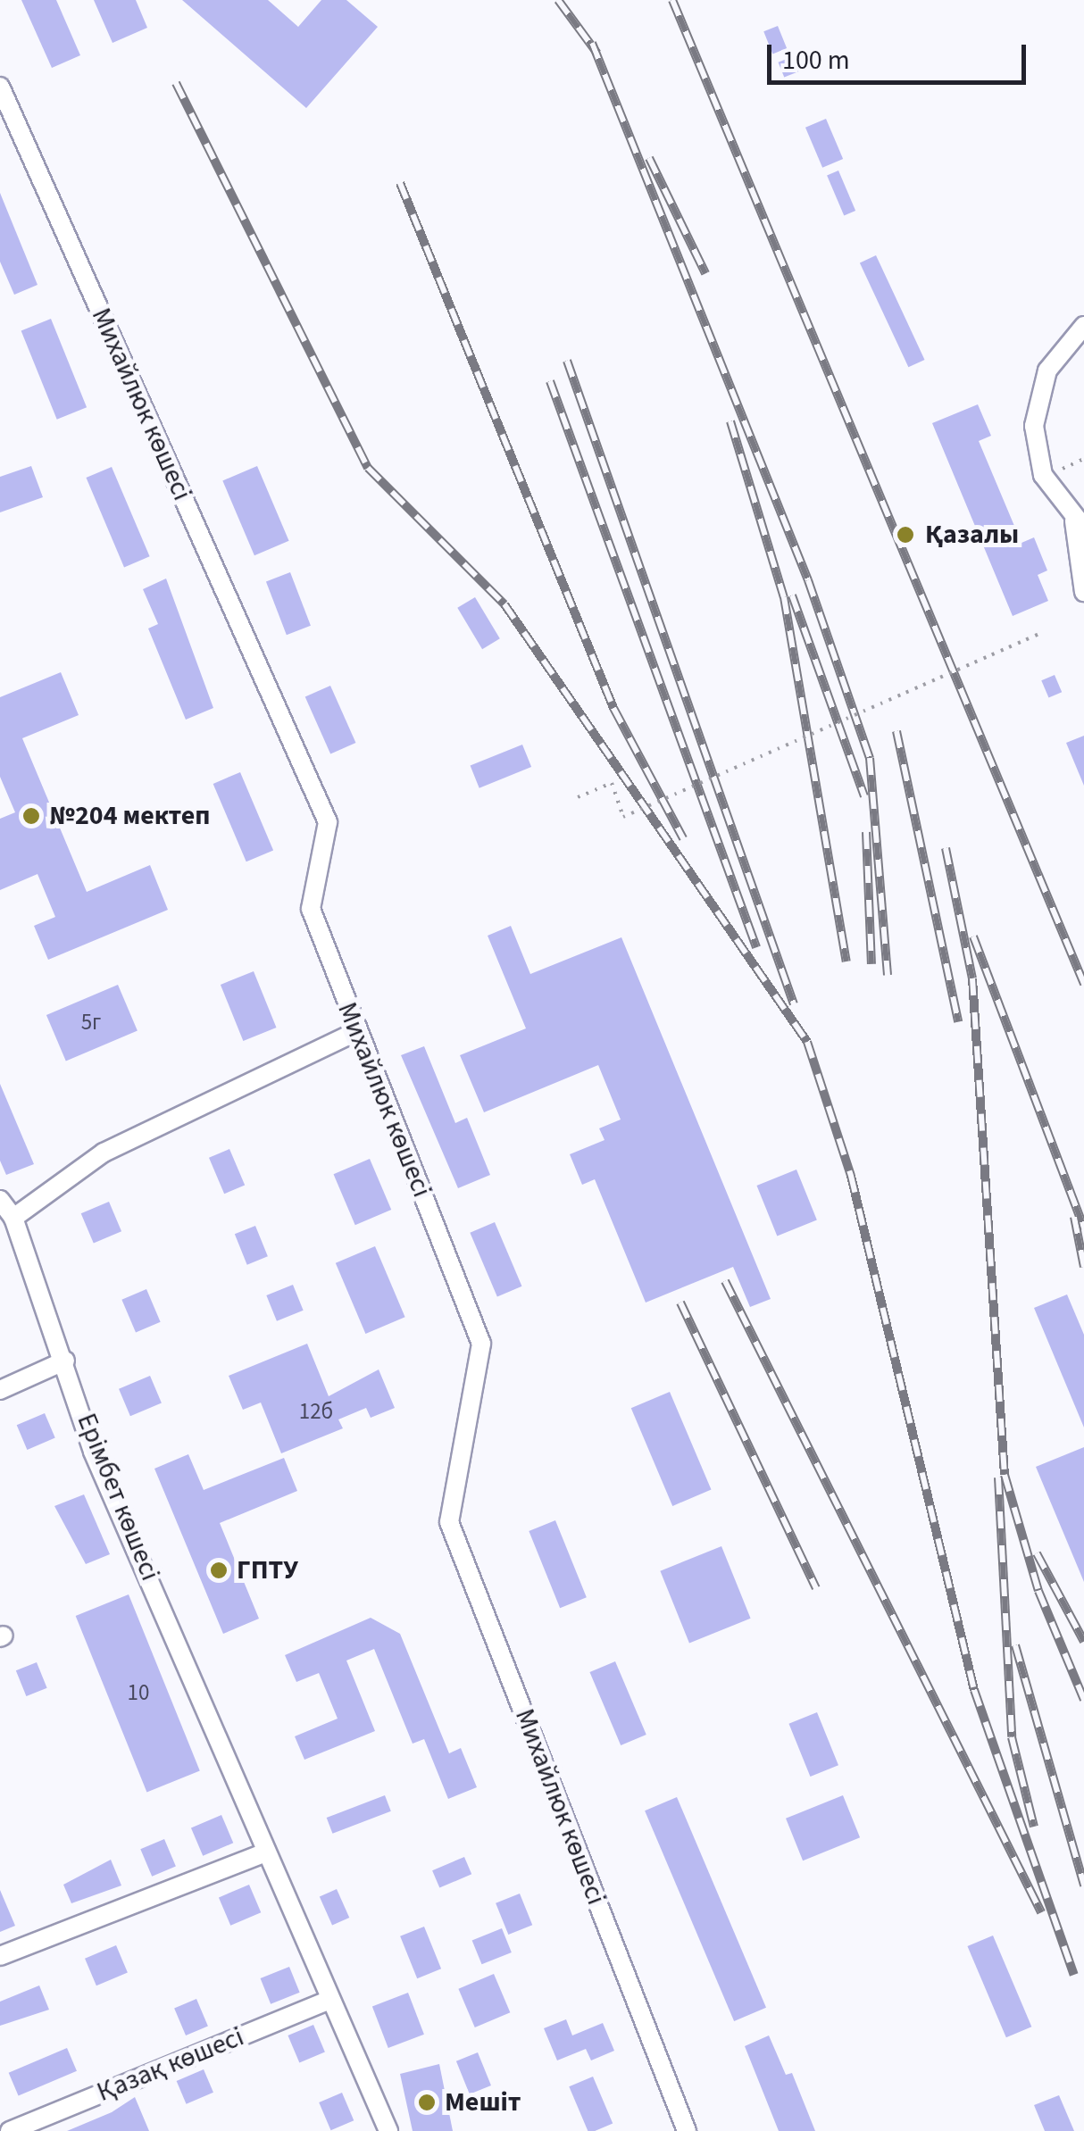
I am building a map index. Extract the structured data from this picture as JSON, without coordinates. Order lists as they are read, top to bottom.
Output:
{
  "streets": {
    "street": ["Михайлюк көшесі", "Ерімбет көшесі", "Қазақ көшесі"]
  },
  "crossings": [
    ["Ерімбет көшесі", "Қазақ көшесі"]
  ],
  "places": [
    "Қазалы",
    "№204 мектеп",
    "ГПТУ",
    "Мешіт"
  ],
  "house_numbers": ["5г", "12б", "10"],
  "scale_bar": "100 m"
}
